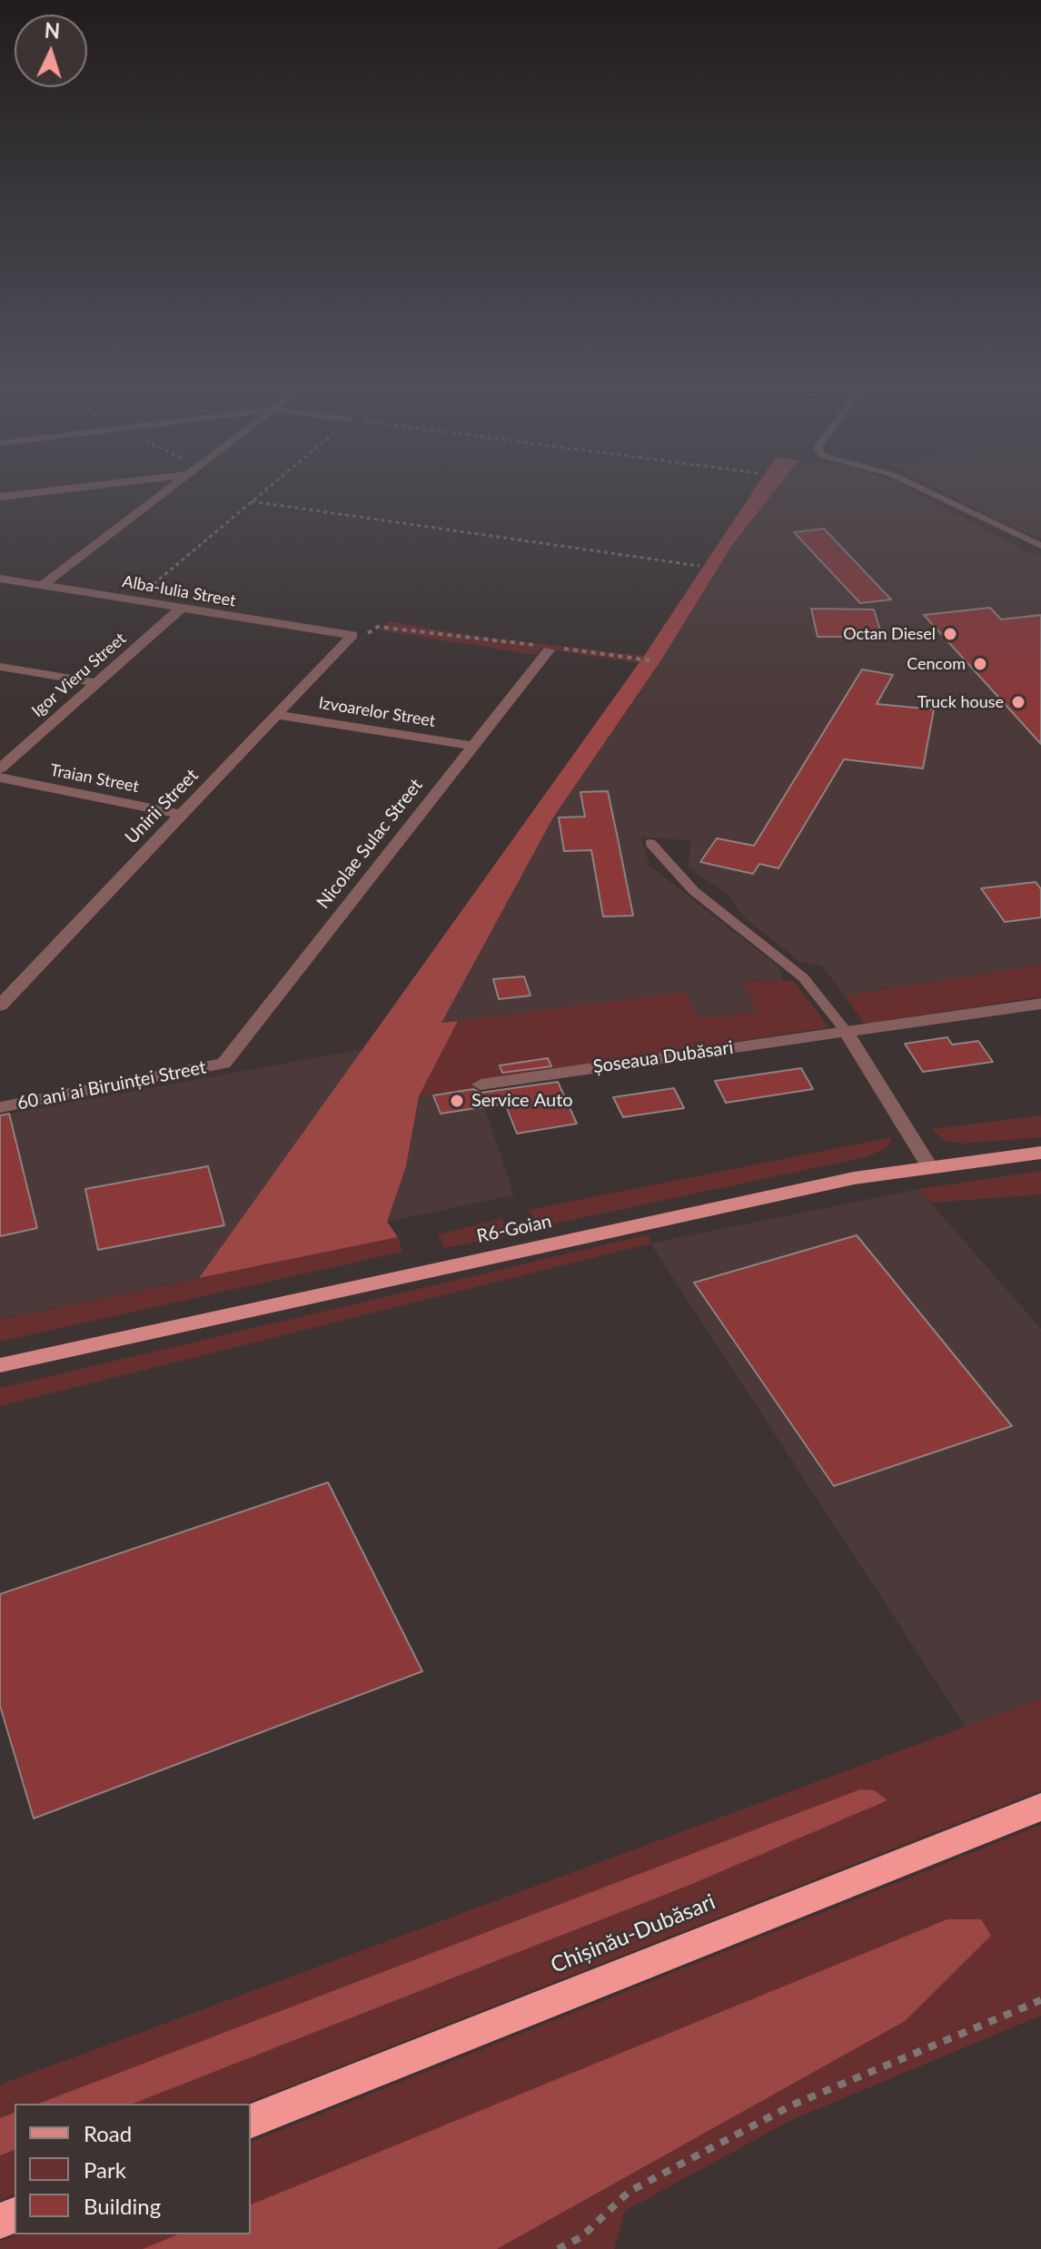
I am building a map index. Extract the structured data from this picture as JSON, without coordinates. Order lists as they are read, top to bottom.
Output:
{
  "streets": {
    "highway": ["Chișinău-Dubăsari"],
    "main road": ["R6-Goian"],
    "street": [
      "Alba-Iulia Street",
      "Igor Vieru Street",
      "Izvoarelor Street",
      "Traian Street",
      "Unirii Street",
      "Nicolae Sulac Street",
      "Șoseaua Dubăsari",
      "60 ani ai Biruinței Street"
    ]
  },
  "crossings": [
    ["Alba-Iulia Street", "Igor Vieru Street"],
    ["Alba-Iulia Street", "Unirii Street"],
    ["Izvoarelor Street", "Unirii Street"],
    ["Izvoarelor Street", "Nicolae Sulac Street"],
    ["Traian Street", "Unirii Street"],
    ["Nicolae Sulac Street", "60 ani ai Biruinței Street"]
  ],
  "places": [
    "Octan Diesel",
    "Cencom",
    "Truck house",
    "Service Auto"
  ],
  "legend": ["Road", "Park", "Building"],
  "north": "top"
}
